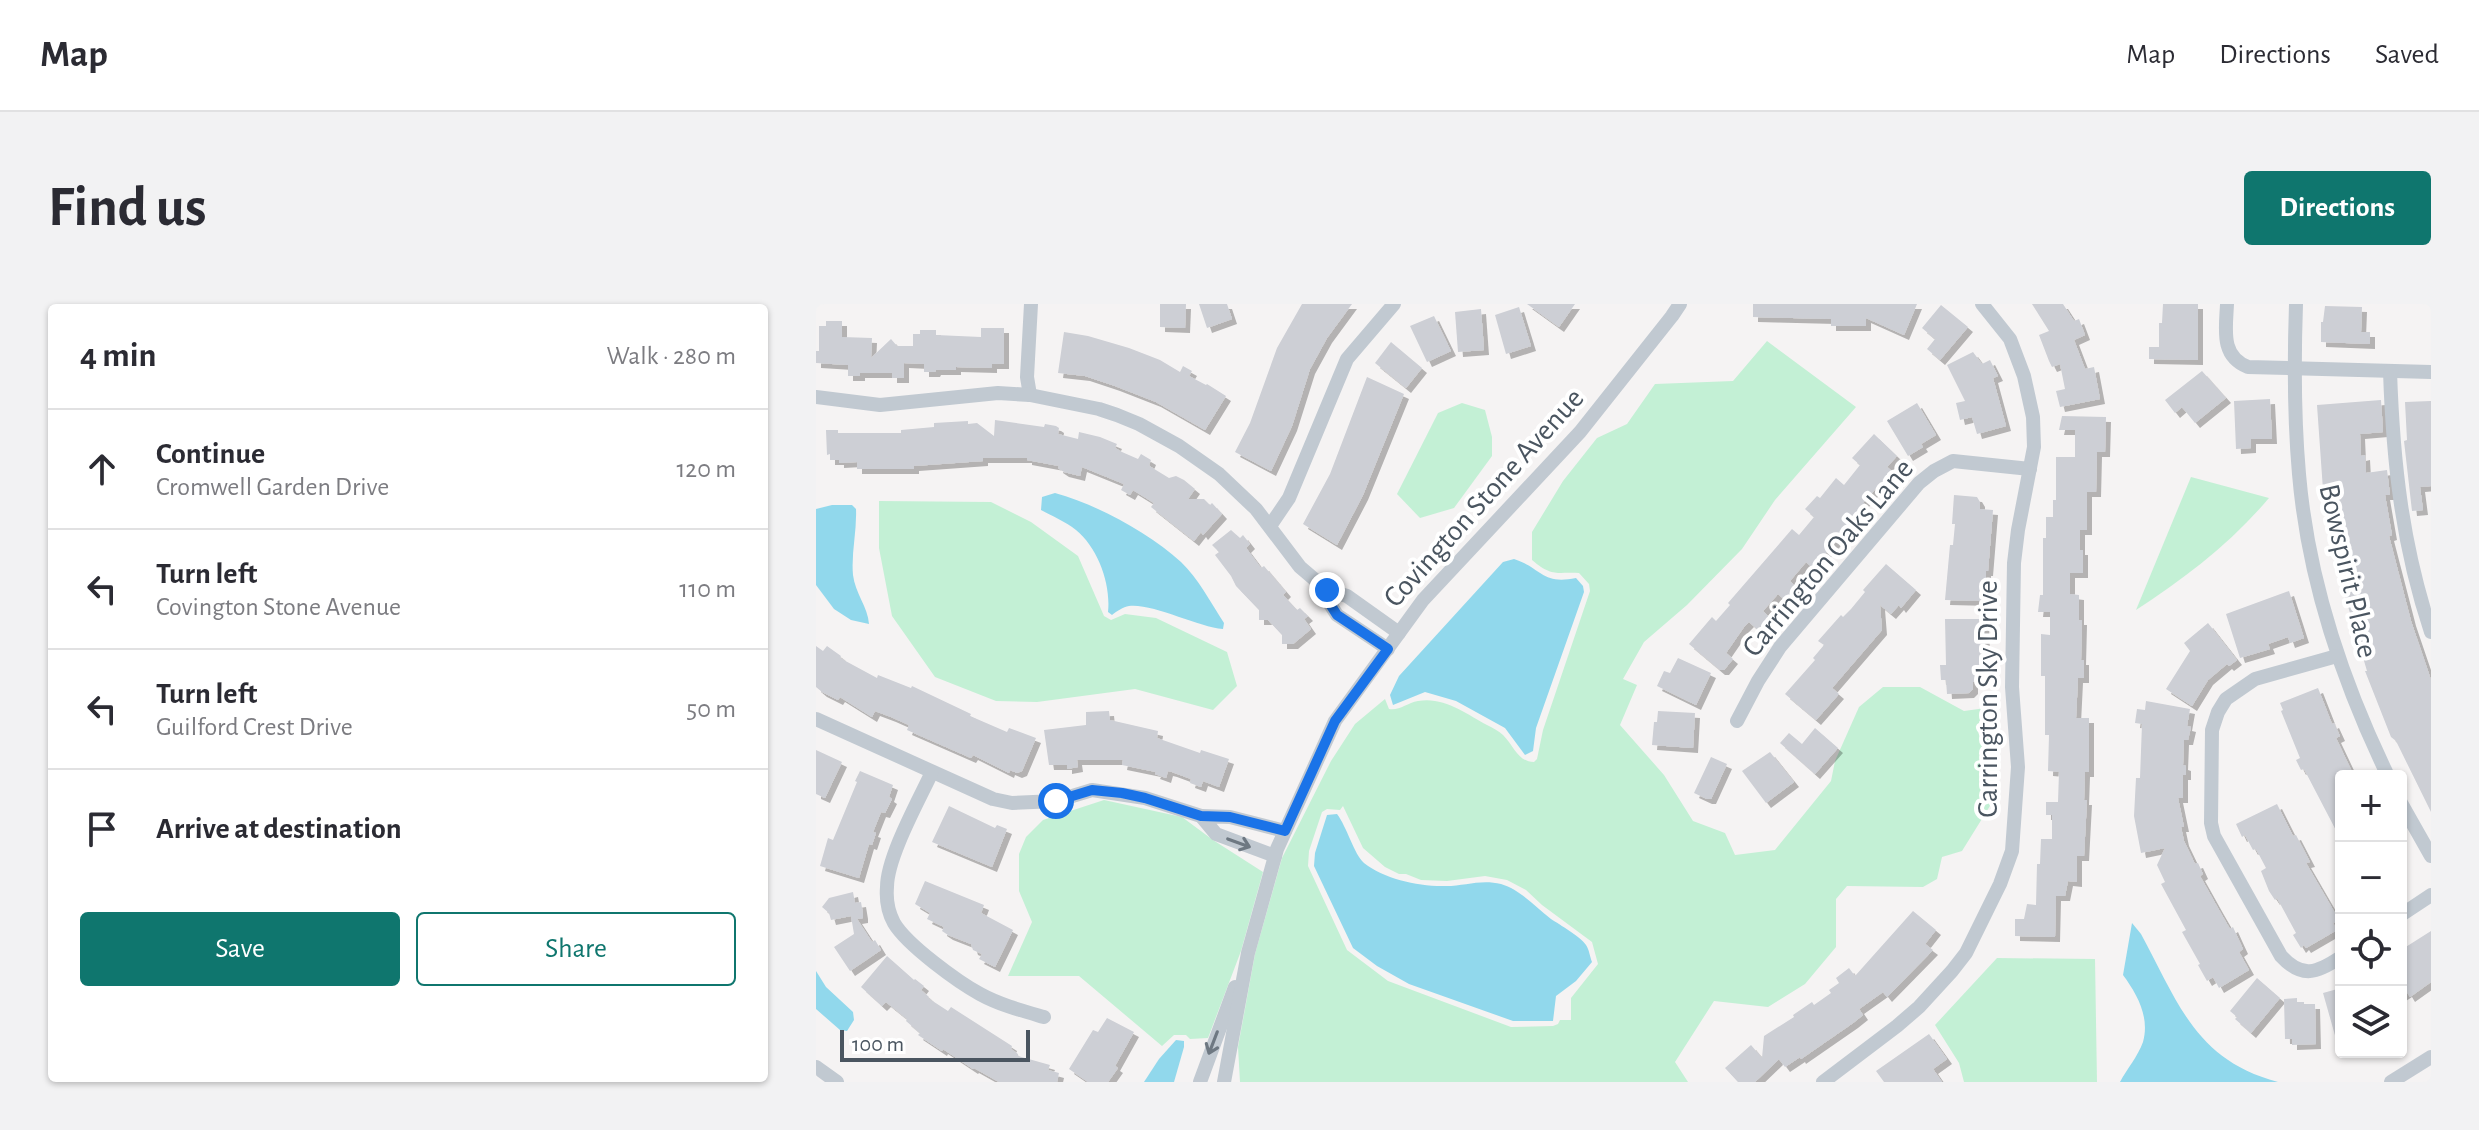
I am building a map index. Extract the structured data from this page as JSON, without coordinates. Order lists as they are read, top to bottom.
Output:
{
  "streets": {
    "street": [
      "Covington Stone Avenue",
      "Carrington Oaks Lane",
      "Bowspirit Place",
      "Carrington Sky Drive"
    ]
  },
  "crossings": [
    ["Carrington Oaks Lane", "Carrington Sky Drive"]
  ],
  "scale_bar": "100 m",
  "page": {
    "header": "Map",
    "nav": ["Map", "Directions", "Saved"],
    "buttons": [
      "Directions",
      ["Save", "Share"]
    ],
    "title": "Find us",
    "heading": ["4 min", "Walk · 280 m"],
    "list": [
      ["Continue", "Cromwell Garden Drive", "120 m"],
      ["Turn left", "Covington Stone Avenue", "110 m"],
      ["Turn left", "Guilford Crest Drive", "50 m"],
      "Arrive at destination"
    ],
    "map_buttons": ["+", "−"],
    "scale": "100 m"
  }
}
